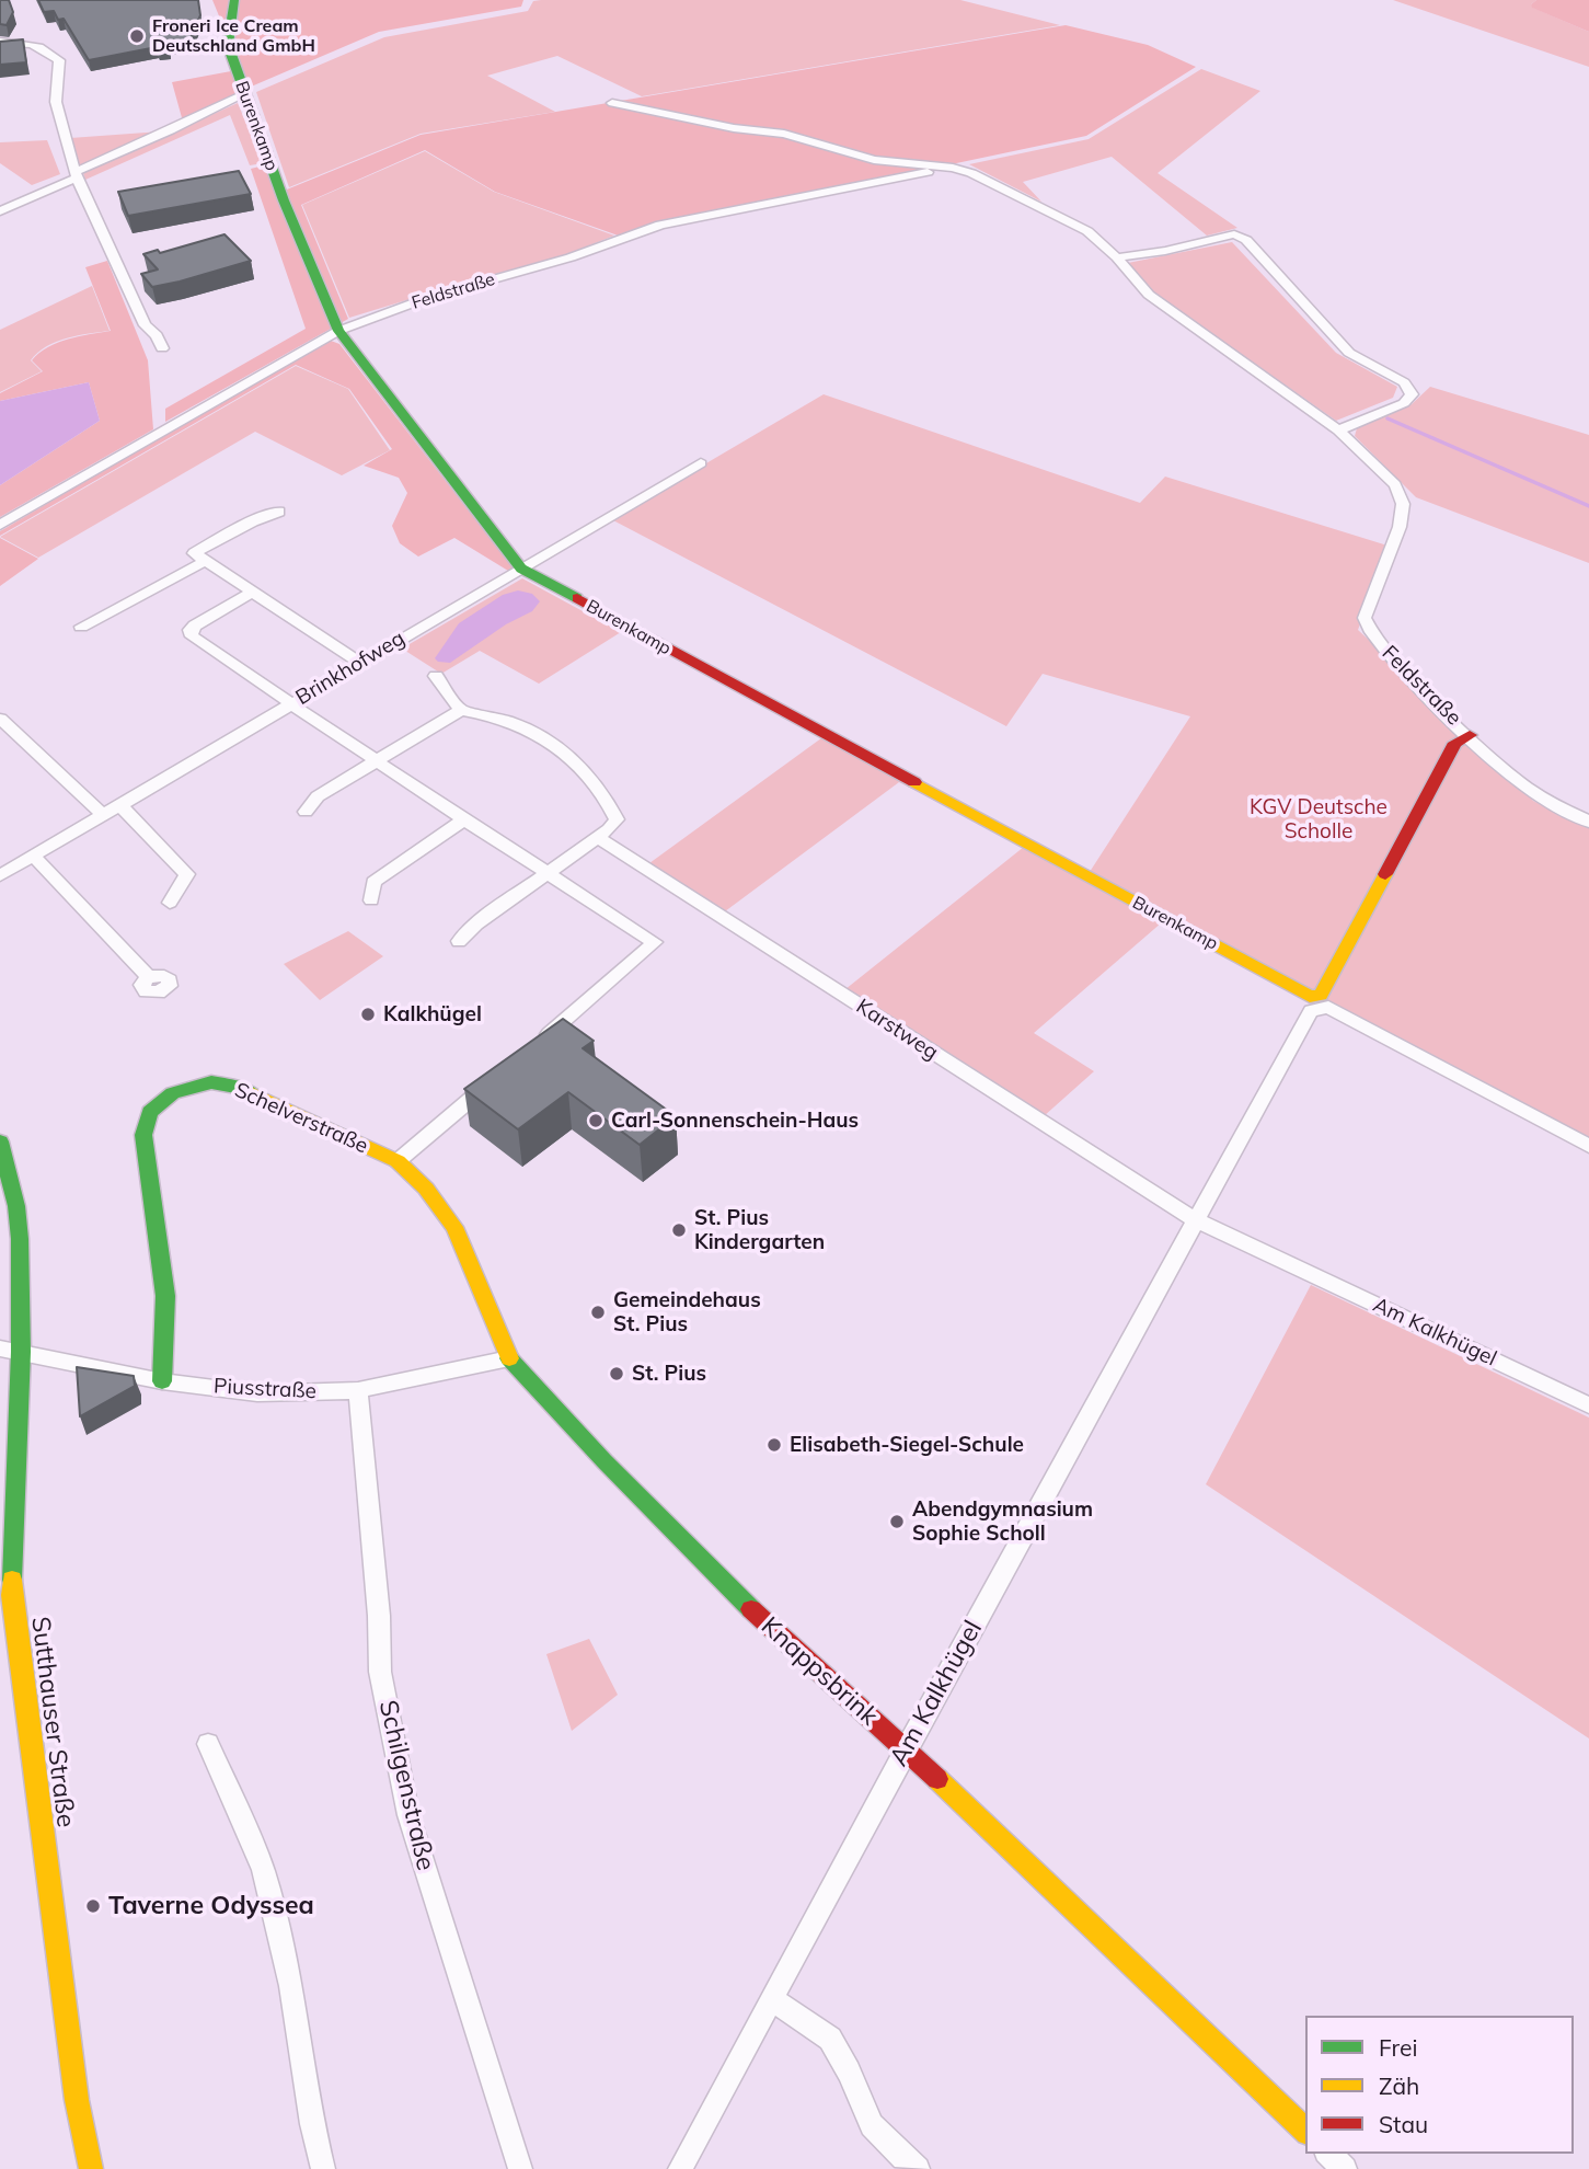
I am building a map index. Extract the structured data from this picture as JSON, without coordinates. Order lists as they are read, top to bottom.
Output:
{
  "streets": {
    "street": [
      "Burenkamp",
      "Feldstraße",
      "Brinkhofweg",
      "Karstweg",
      "Schelverstraße",
      "Am Kalkhügel",
      "Piusstraße",
      "Knappsbrink",
      "Sutthauser Straße",
      "Schilgenstraße"
    ]
  },
  "crossings": [
    ["Burenkamp", "Feldstraße"],
    ["Burenkamp", "Brinkhofweg"],
    ["Burenkamp", "Am Kalkhügel"],
    ["Feldstraße", "Am Kalkhügel"],
    ["Karstweg", "Am Kalkhügel"],
    ["Schelverstraße", "Piusstraße"],
    ["Schelverstraße", "Knappsbrink"],
    ["Am Kalkhügel", "Knappsbrink"],
    ["Piusstraße", "Knappsbrink"],
    ["Piusstraße", "Sutthauser Straße"],
    ["Piusstraße", "Schilgenstraße"]
  ],
  "parks": ["KGV Deutsche Scholle"],
  "places": [
    "Froneri Ice Cream Deutschland GmbH",
    "Kalkhügel",
    "Carl-Sonnenschein-Haus",
    "St. Pius Kindergarten",
    "Gemeindehaus St. Pius",
    "St. Pius",
    "Elisabeth-Siegel-Schule",
    "Abendgymnasium Sophie Scholl",
    "Taverne Odyssea"
  ],
  "legend": ["Frei", "Zäh", "Stau"]
}
